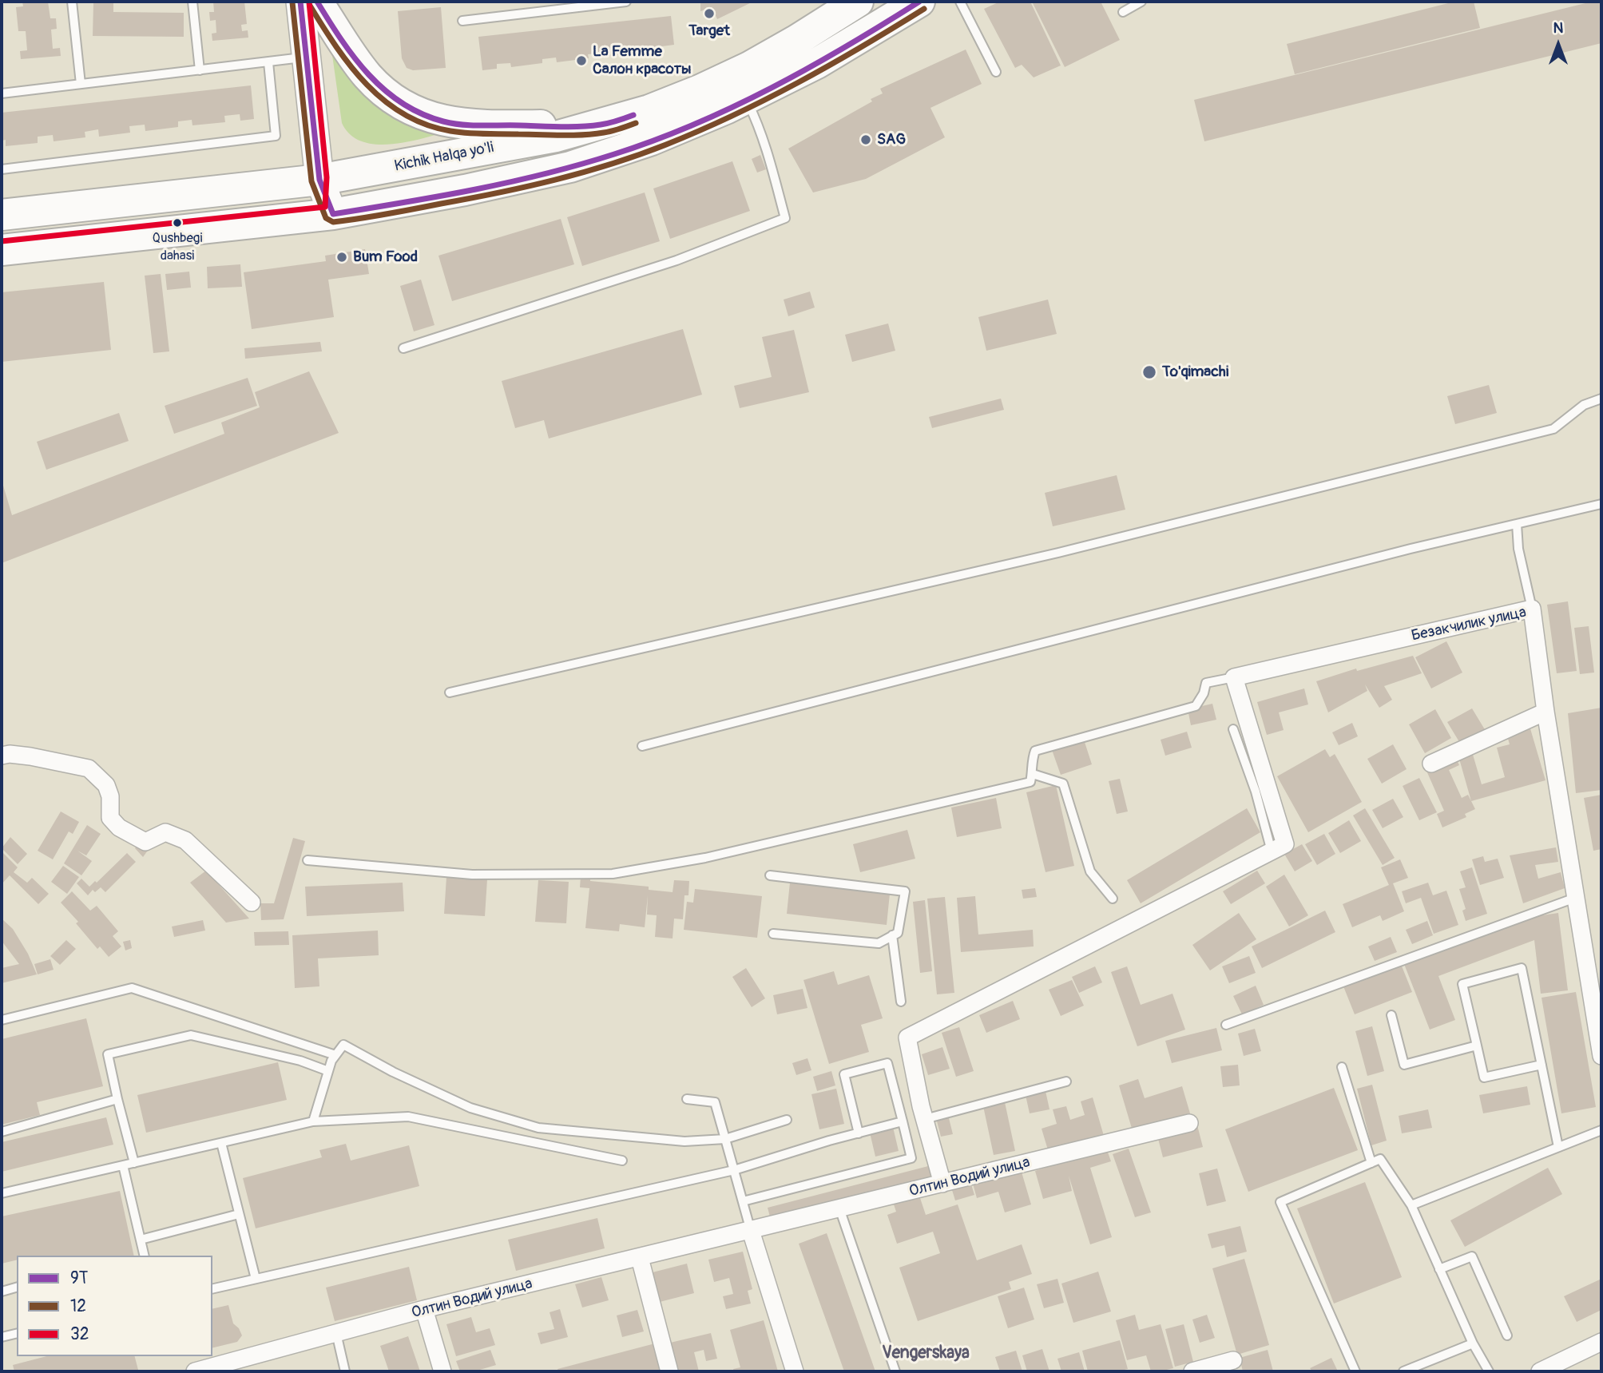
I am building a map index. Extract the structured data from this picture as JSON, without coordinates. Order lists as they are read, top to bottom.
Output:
{
  "streets": {
    "highway": ["Kichik Halqa yo'li"],
    "street": ["Безакчилик улица", "Олтин Водий улица"]
  },
  "districts": ["Vengerskaya"],
  "places": [
    "Target",
    "La Femme Салон красоты",
    "SAG",
    "Qushbegi dahasi",
    "Bum Food",
    "To'qimachi"
  ],
  "lines": ["transit line 9Т", "transit line 12", "transit line 32"],
  "legend": ["9Т", "12", "32"],
  "north": "top"
}
